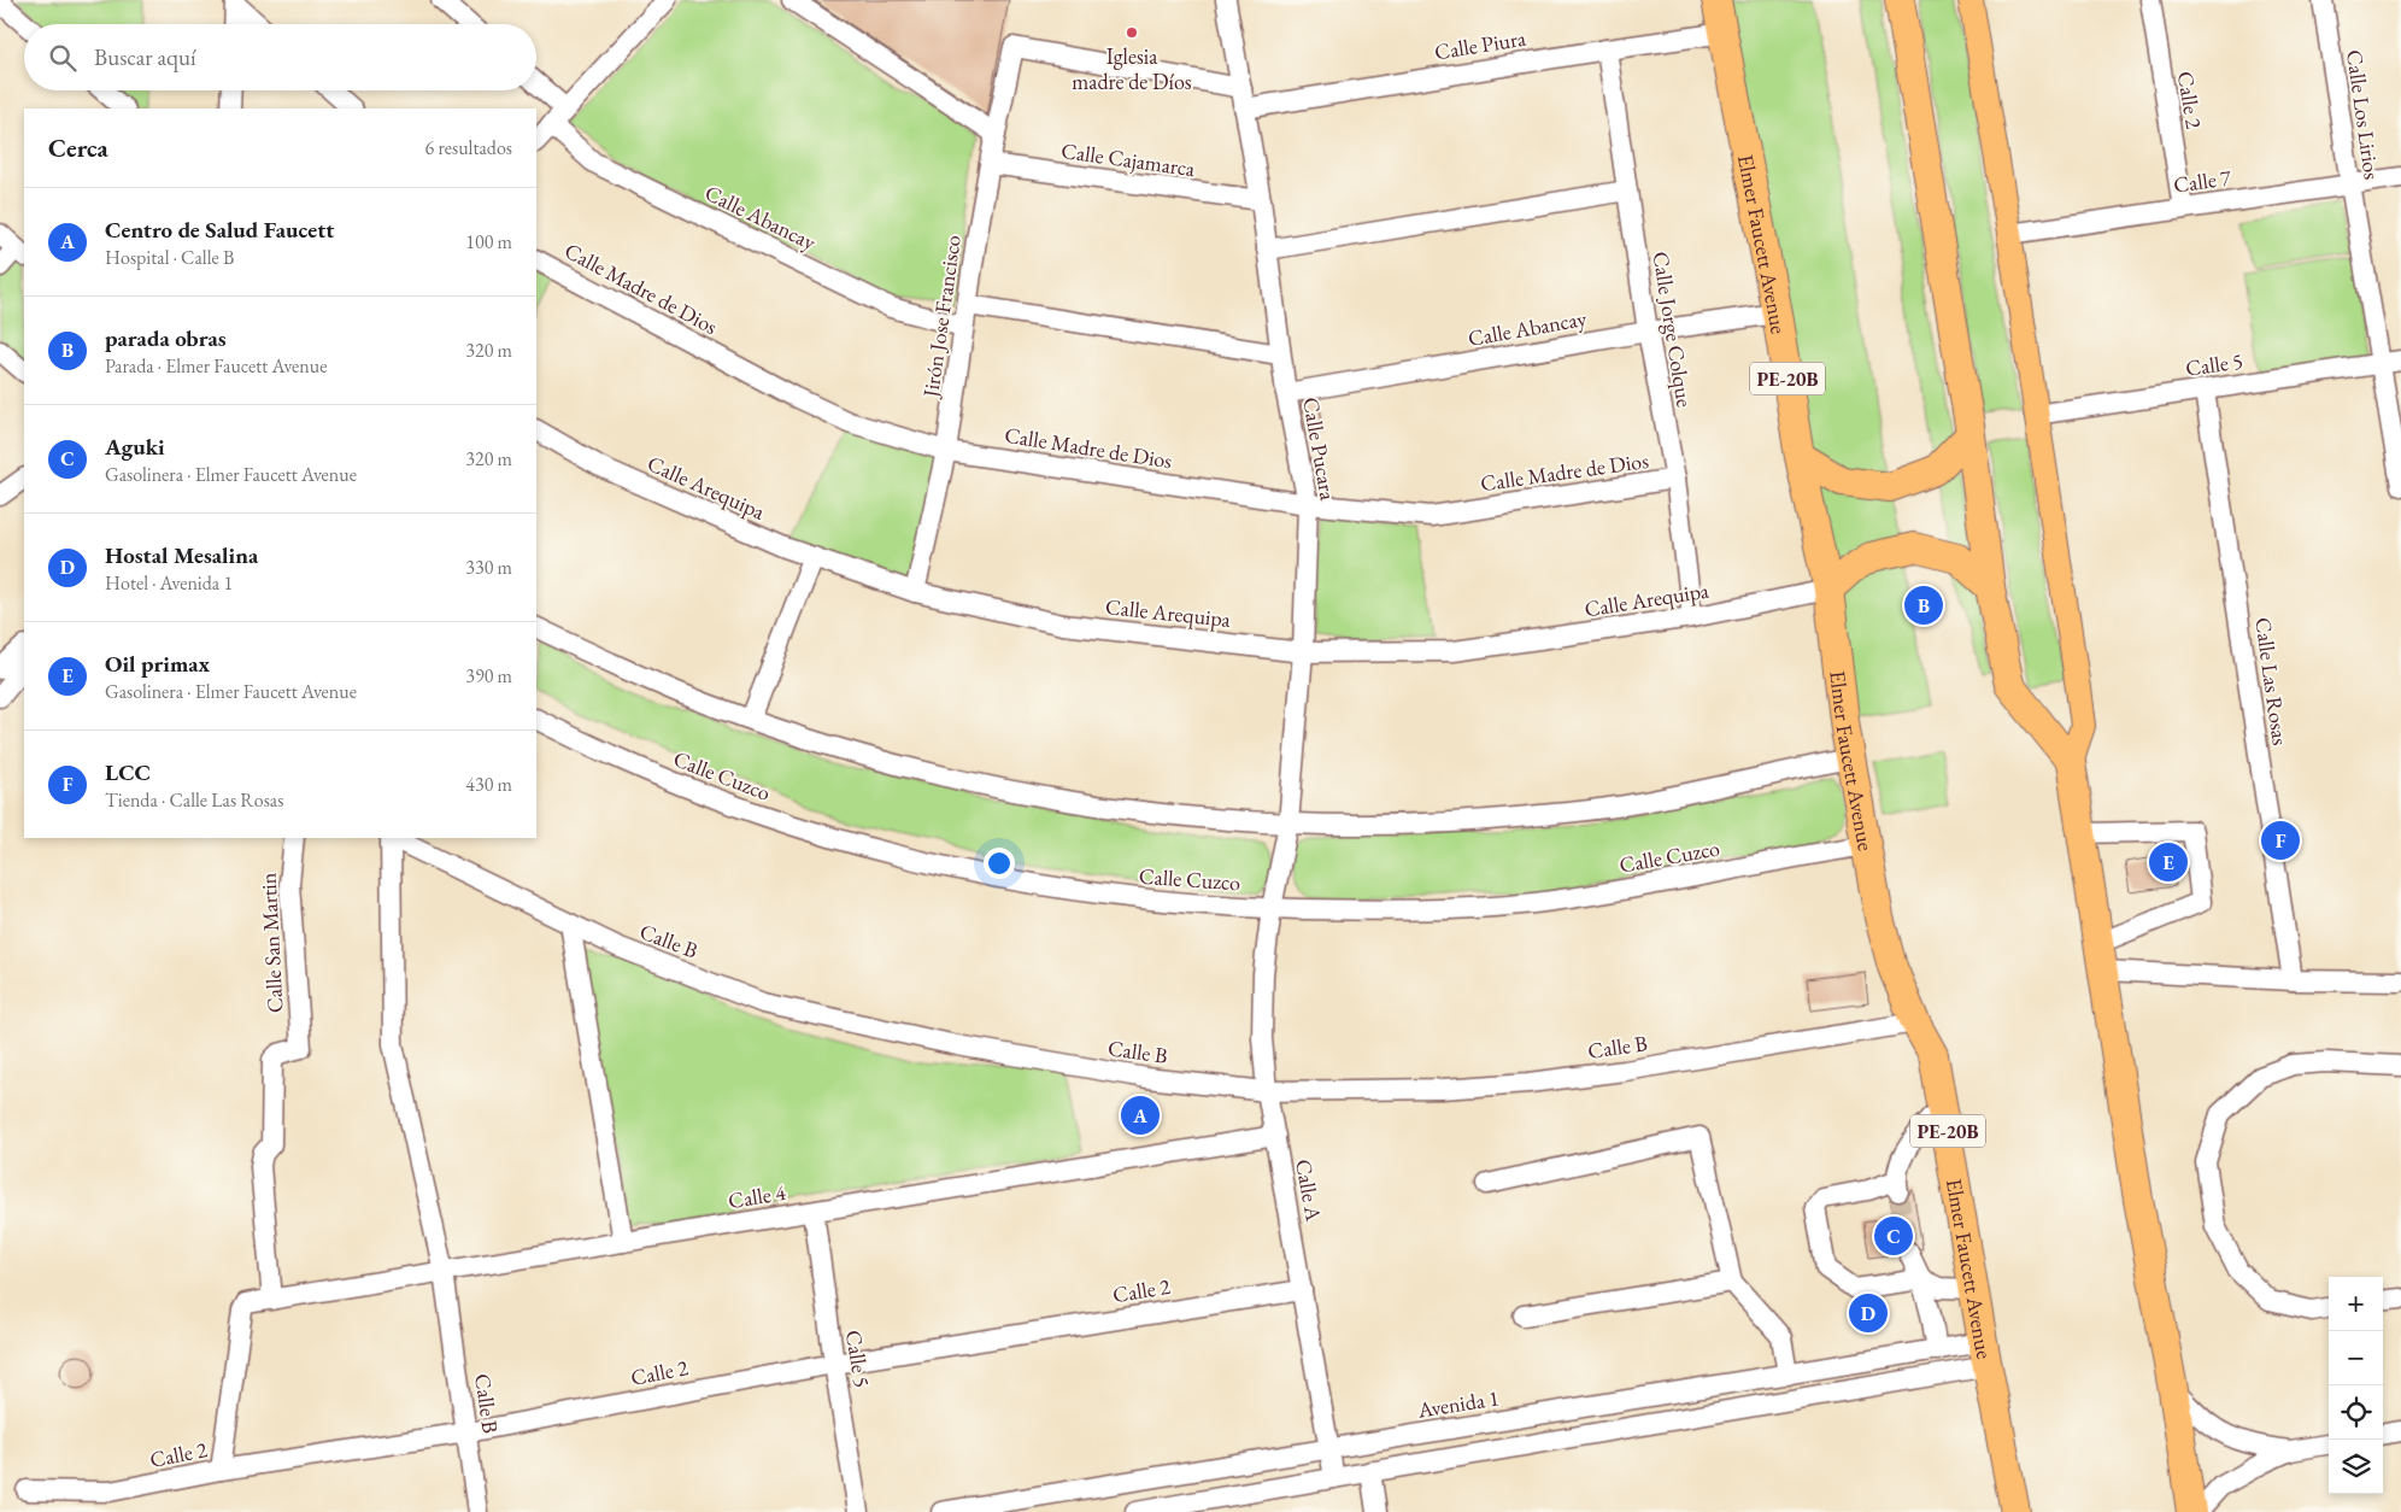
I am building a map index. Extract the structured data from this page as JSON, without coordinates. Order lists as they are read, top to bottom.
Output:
{
  "streets": {
    "highway": ["Elmer Faucett Avenue", "PE-20B"],
    "street": [
      "Calle Piura",
      "Calle 2",
      "Calle Los Lirios",
      "Calle Cajamarca",
      "Calle 7",
      "Calle Abancay",
      "Calle Madre de Dios",
      "Jirón Jose Francisco",
      "Calle Jorge Colque",
      "Calle 5",
      "Calle Pucara",
      "Calle Arequipa",
      "Calle Las Rosas",
      "Calle Cuzco",
      "Calle B",
      "Calle San Martin",
      "Calle A",
      "Calle 4",
      "Avenida 1"
    ]
  },
  "crossings": [
    ["Calle Piura", "Elmer Faucett Avenue"],
    ["Calle Piura", "Jirón Jose Francisco"],
    ["Calle Piura", "Calle Jorge Colque"],
    ["Calle Piura", "Calle Pucara"],
    ["Calle 2", "Calle 7"],
    ["Calle 2", "Calle 5"],
    ["Calle 2", "Calle B"],
    ["Calle 2", "Calle A"],
    ["Calle 2", "Calle 4"],
    ["Calle Los Lirios", "Calle 7"],
    ["Calle Los Lirios", "Calle 5"],
    ["Calle Cajamarca", "Jirón Jose Francisco"],
    ["Calle Cajamarca", "Calle Pucara"],
    ["Calle Abancay", "Elmer Faucett Avenue"],
    ["Calle Abancay", "Jirón Jose Francisco"],
    ["Calle Abancay", "Calle Jorge Colque"],
    ["Calle Abancay", "Calle Pucara"],
    ["Elmer Faucett Avenue", "Calle Arequipa"],
    ["Elmer Faucett Avenue", "Calle Cuzco"],
    ["Elmer Faucett Avenue", "Calle B"],
    ["Elmer Faucett Avenue", "Avenida 1"],
    ["Calle Madre de Dios", "Jirón Jose Francisco"],
    ["Calle Madre de Dios", "Calle Jorge Colque"],
    ["Calle Madre de Dios", "Calle Pucara"],
    ["Jirón Jose Francisco", "Calle Arequipa"],
    ["Calle Jorge Colque", "Calle Arequipa"],
    ["Calle 5", "Calle Las Rosas"],
    ["Calle 5", "Calle 4"],
    ["Calle Pucara", "Calle Arequipa"],
    ["Calle Pucara", "Calle Cuzco"],
    ["Calle Pucara", "Calle A"],
    ["Calle Cuzco", "Calle A"],
    ["Calle B", "Calle A"],
    ["Calle B", "Calle 4"],
    ["Calle San Martin", "Calle 4"],
    ["Calle A", "Calle 4"],
    ["Calle A", "Avenida 1"]
  ],
  "places": ["Iglesia madre de Díos"],
  "page": {
    "search": "Buscar aquí",
    "heading": ["Cerca", "6 resultados"],
    "list": [
      {
        "mark": "A",
        "name": "Centro de Salud Faucett",
        "note": "Hospital · Calle B",
        "value": "100 m"
      },
      {
        "mark": "B",
        "name": "parada obras",
        "note": "Parada · Elmer Faucett Avenue",
        "value": "320 m"
      },
      {
        "mark": "C",
        "name": "Aguki",
        "note": "Gasolinera · Elmer Faucett Avenue",
        "value": "320 m"
      },
      {
        "mark": "D",
        "name": "Hostal Mesalina",
        "note": "Hotel · Avenida 1",
        "value": "330 m"
      },
      {
        "mark": "E",
        "name": "Oil primax",
        "note": "Gasolinera · Elmer Faucett Avenue",
        "value": "390 m"
      },
      {
        "mark": "F",
        "name": "LCC",
        "note": "Tienda · Calle Las Rosas",
        "value": "430 m"
      }
    ],
    "pins": [
      "B",
      "F",
      "E",
      "A",
      "C",
      "D"
    ],
    "map_buttons": ["+", "−"]
  }
}
